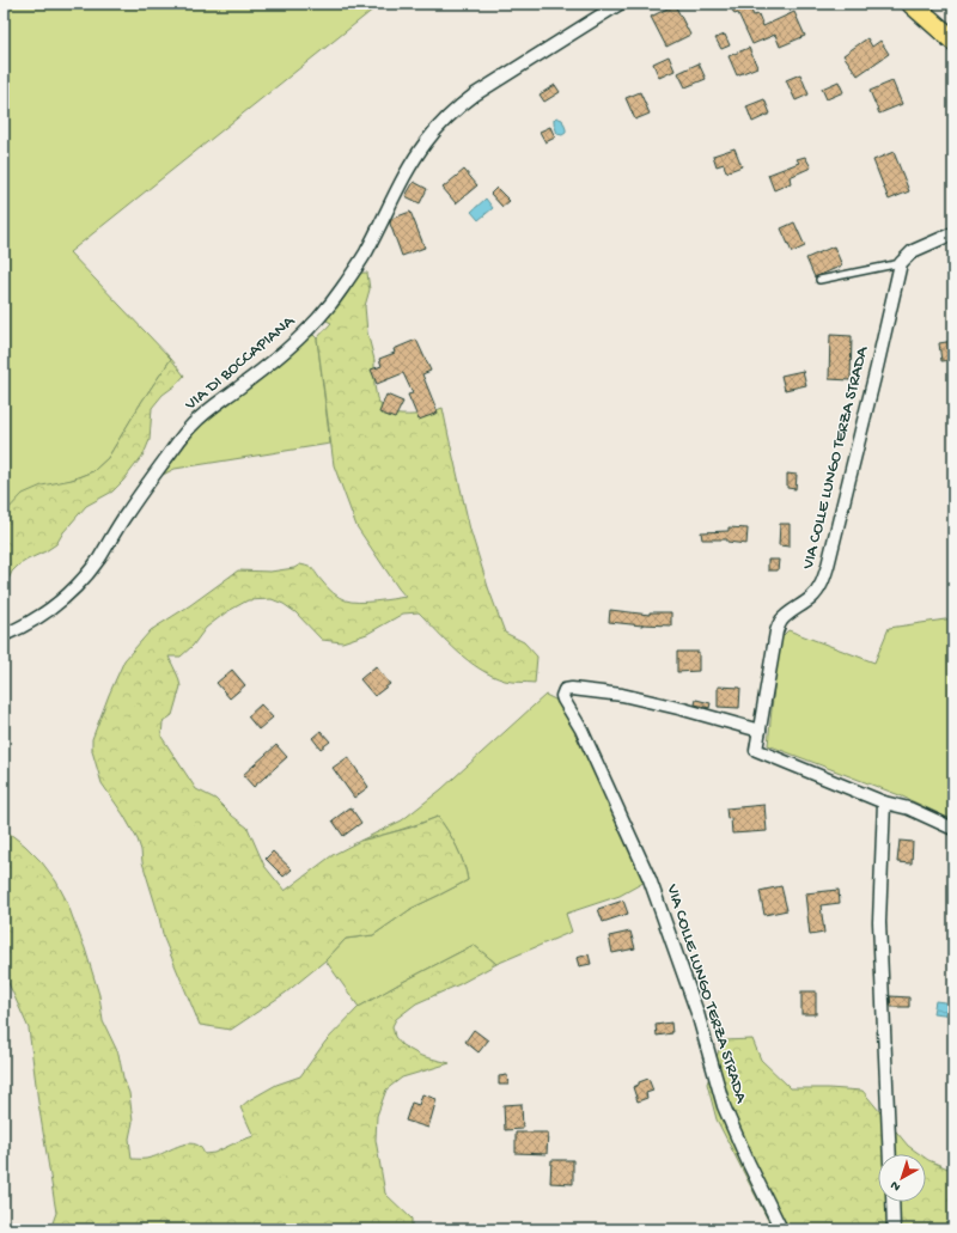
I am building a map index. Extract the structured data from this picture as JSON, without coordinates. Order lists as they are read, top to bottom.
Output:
{
  "streets": {
    "street": ["VIA DI BOCCAPIANA", "VIA COLLE LUNGO TERZA STRADA"]
  },
  "north": "bottom left"
}
